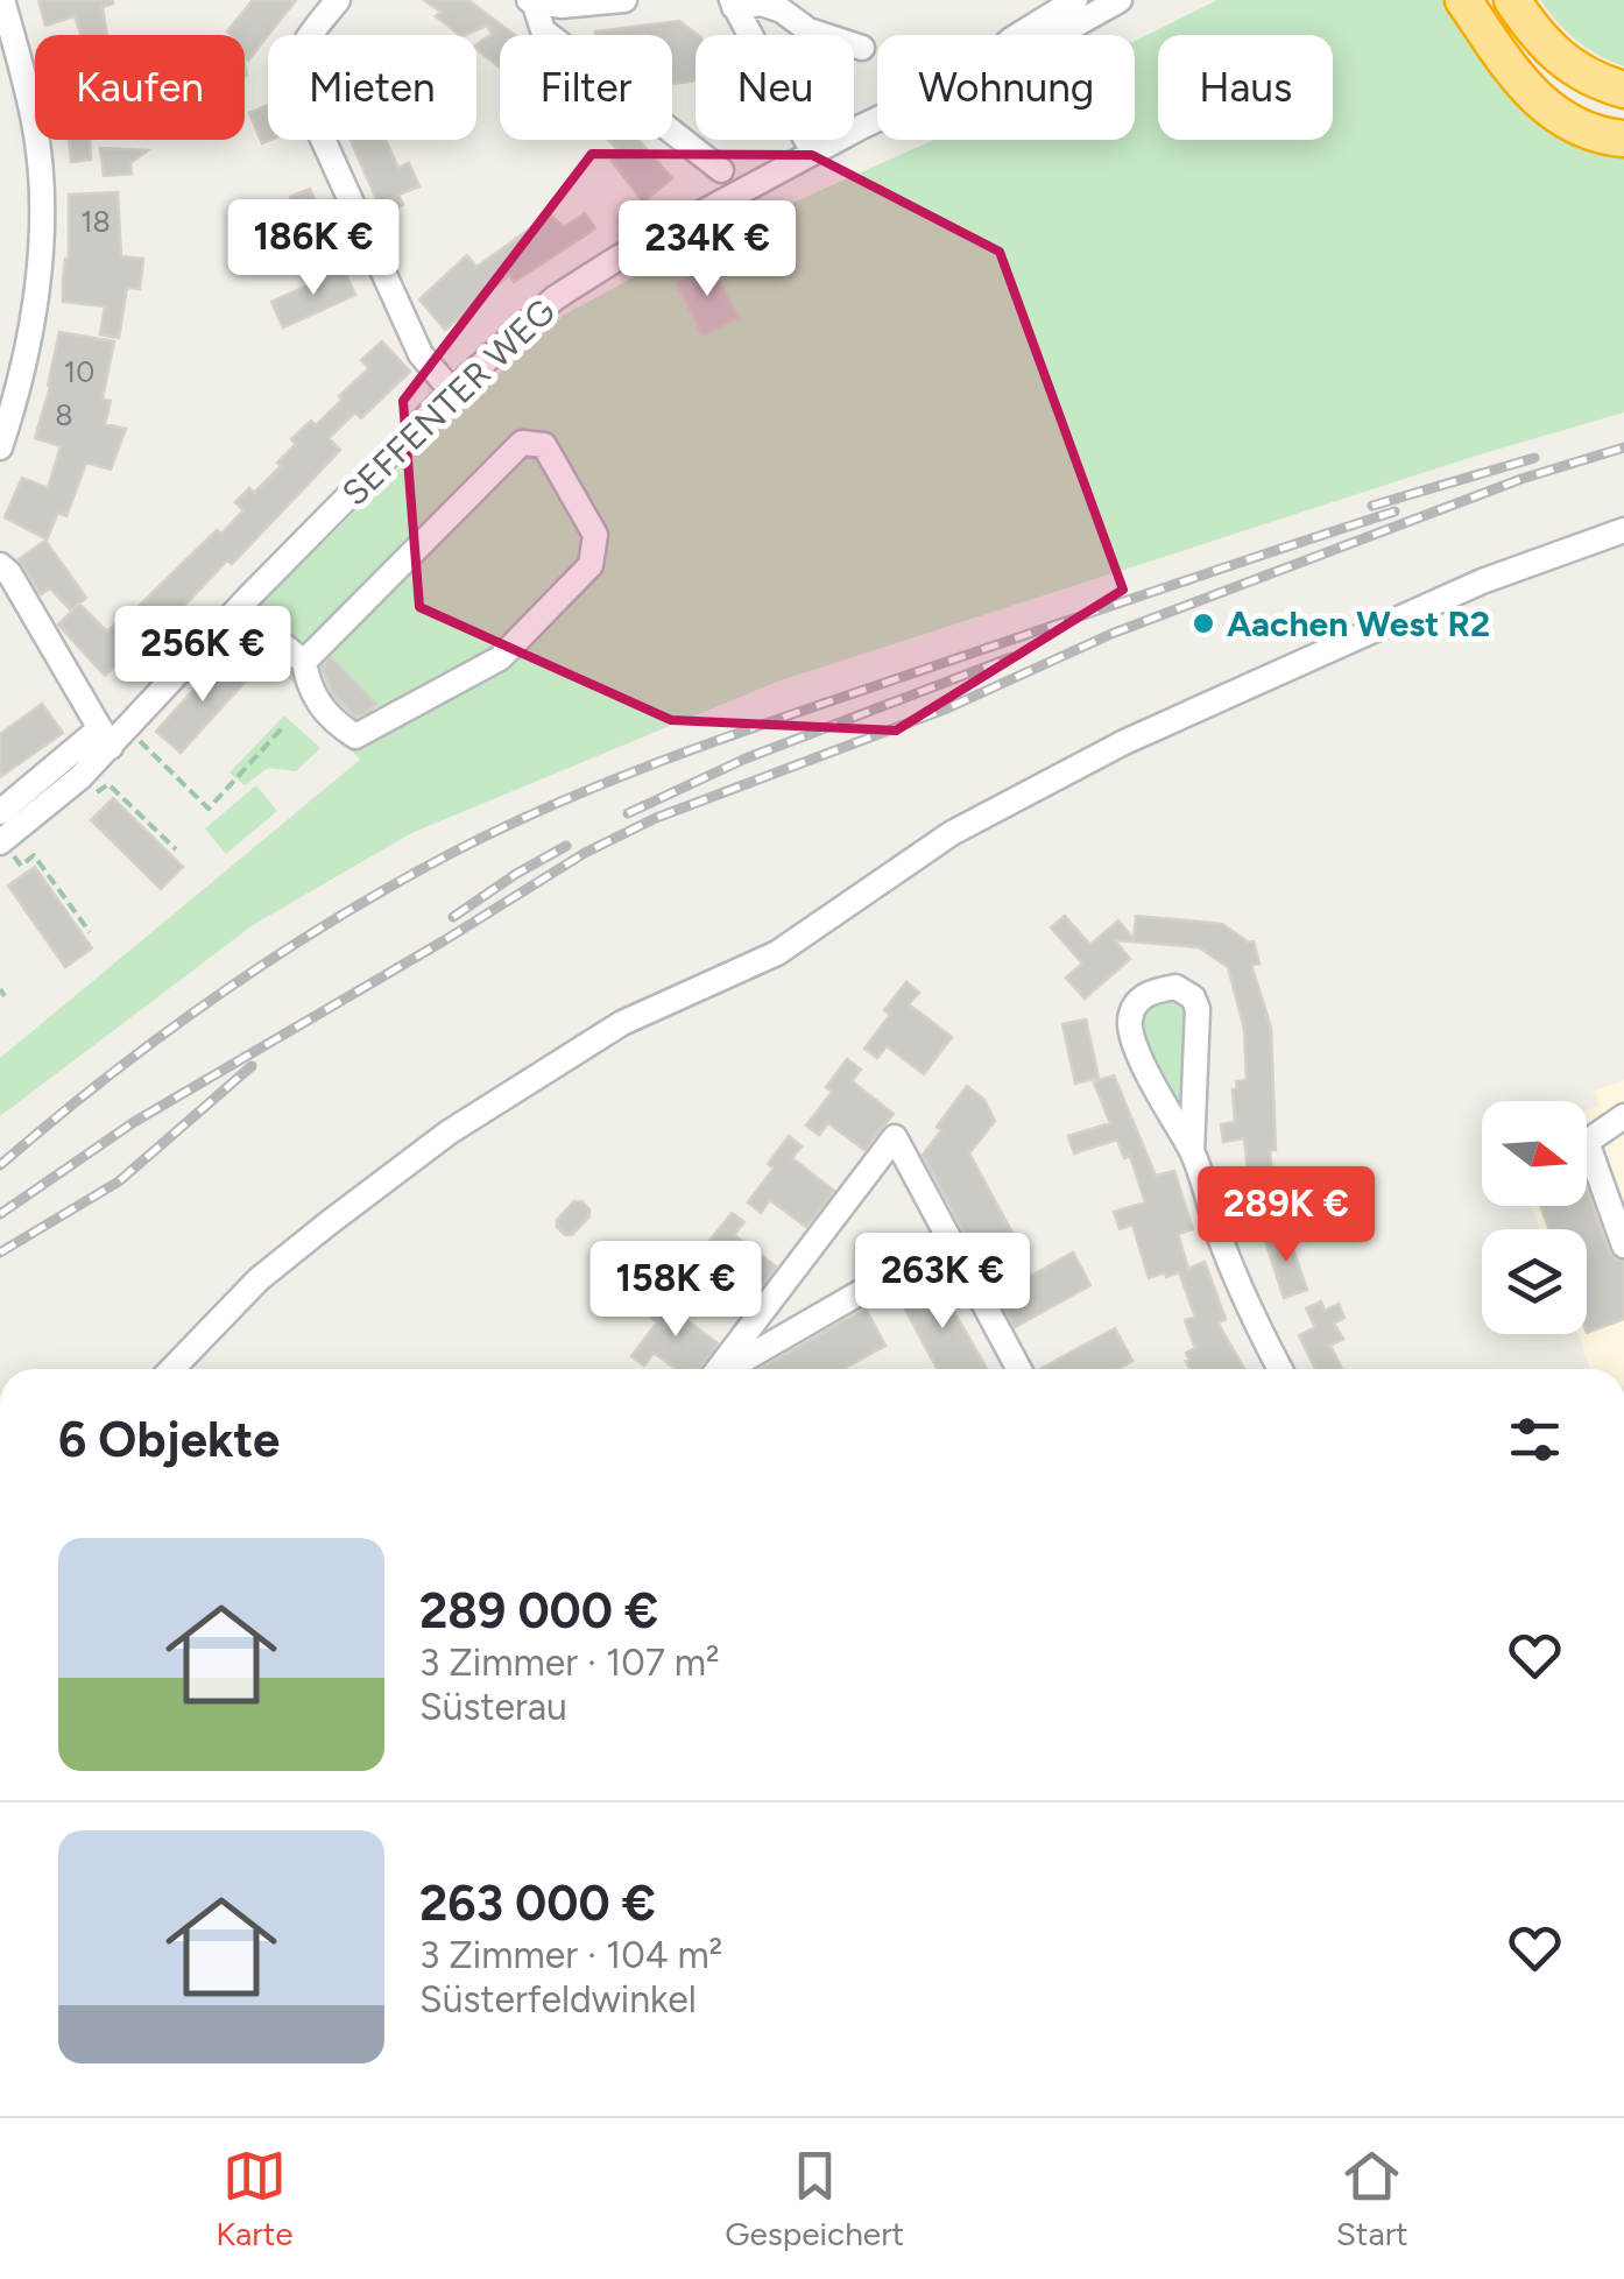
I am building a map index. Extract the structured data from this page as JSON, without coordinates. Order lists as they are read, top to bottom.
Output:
{
  "streets": {
    "street": ["SEFFENTER WEG"]
  },
  "places": ["Aachen West R2"],
  "house_numbers": ["18", "10", "8"],
  "north": "right",
  "page": {
    "chip": [
      "Kaufen",
      "Mieten",
      "Filter",
      "Neu",
      "Wohnung",
      "Haus"
    ],
    "price": [
      "186K €",
      "234K €",
      "256K €",
      "289K €",
      "263K €",
      "158K €"
    ],
    "heading": "6 Objekte",
    "list": [
      {
        "name": "289 000 €",
        "note": "3 Zimmer · 107 m² · Süsterau"
      },
      {
        "name": "263 000 €",
        "note": "3 Zimmer · 104 m² · Süsterfeldwinkel"
      }
    ],
    "tabs": ["Karte", "Gespeichert", "Start"]
  }
}
